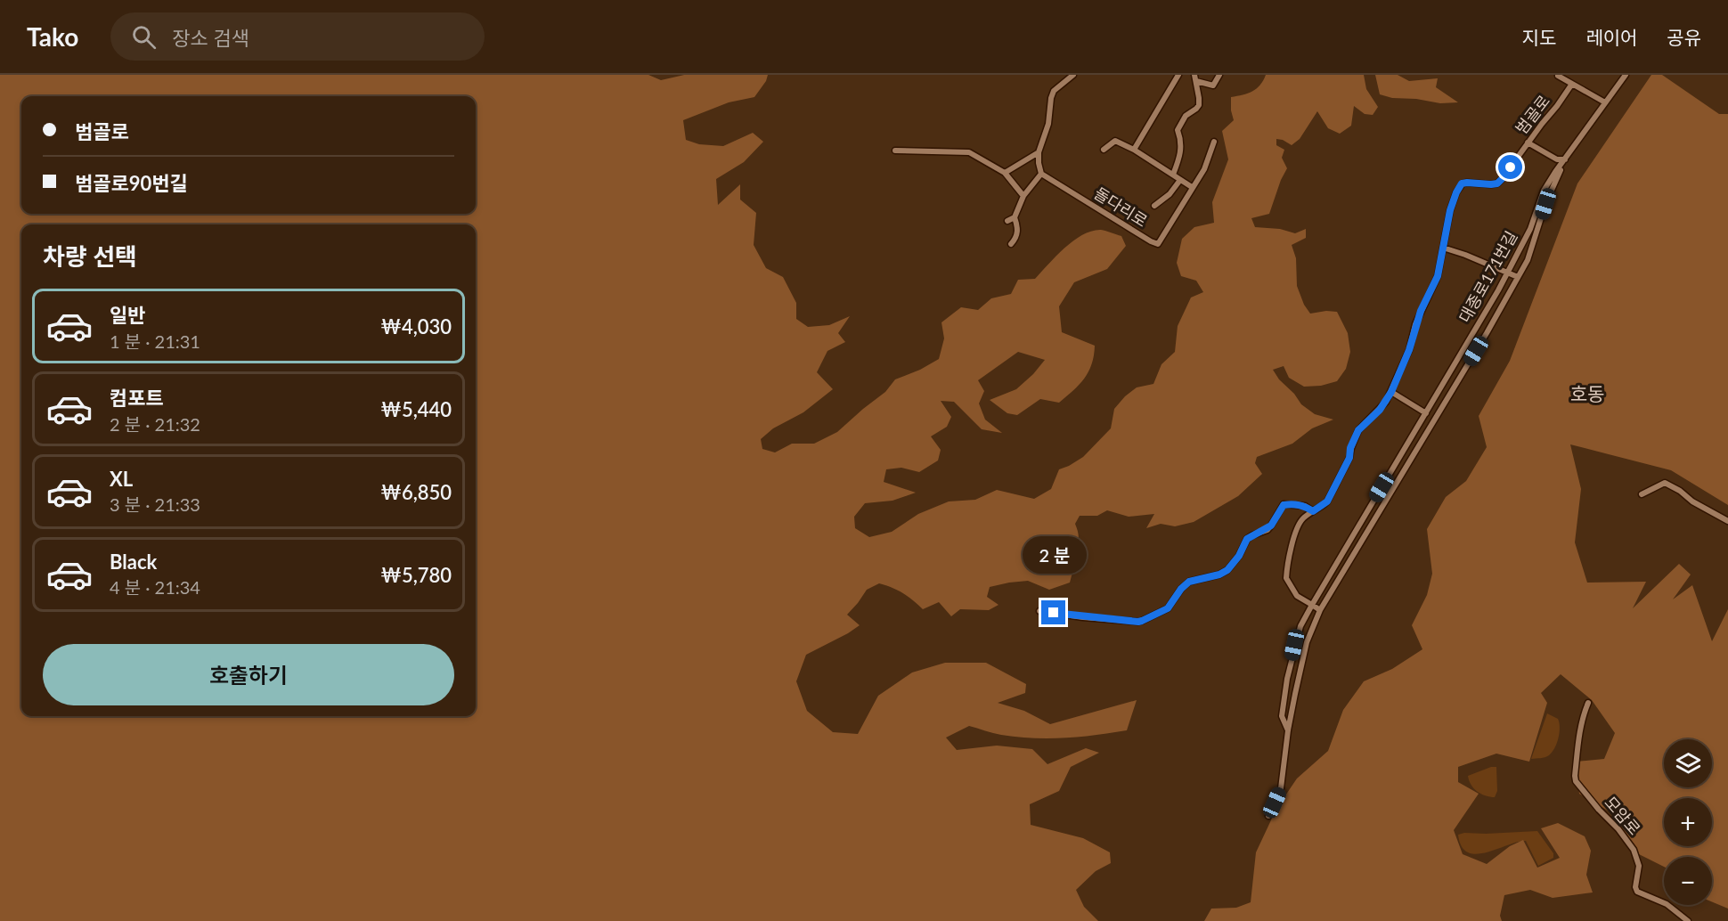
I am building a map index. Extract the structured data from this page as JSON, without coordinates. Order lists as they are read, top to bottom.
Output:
{
  "streets": {
    "street": [
      "범골로",
      "돌다리로",
      "대종로171번길",
      "모암로"
    ]
  },
  "crossings": [
    ["범골로", "대종로171번길"]
  ],
  "districts": ["호동"],
  "page": {
    "header": "Tako",
    "search": "장소 검색",
    "nav": ["지도", "레이어", "공유"],
    "banner": ["범골로", "범골로90번길"],
    "heading": "차량 선택",
    "list": [
      {
        "name": "일반",
        "note": "1 분 · 21:31",
        "value": "₩4,030"
      },
      {
        "name": "컴포트",
        "note": "2 분 · 21:32",
        "value": "₩5,440"
      },
      {
        "name": "XL",
        "note": "3 분 · 21:33",
        "value": "₩6,850"
      },
      {
        "name": "Black",
        "note": "4 분 · 21:34",
        "value": "₩5,780"
      }
    ],
    "bubble": "2 분",
    "buttons": "호출하기",
    "map_buttons": ["+", "−"]
  }
}
